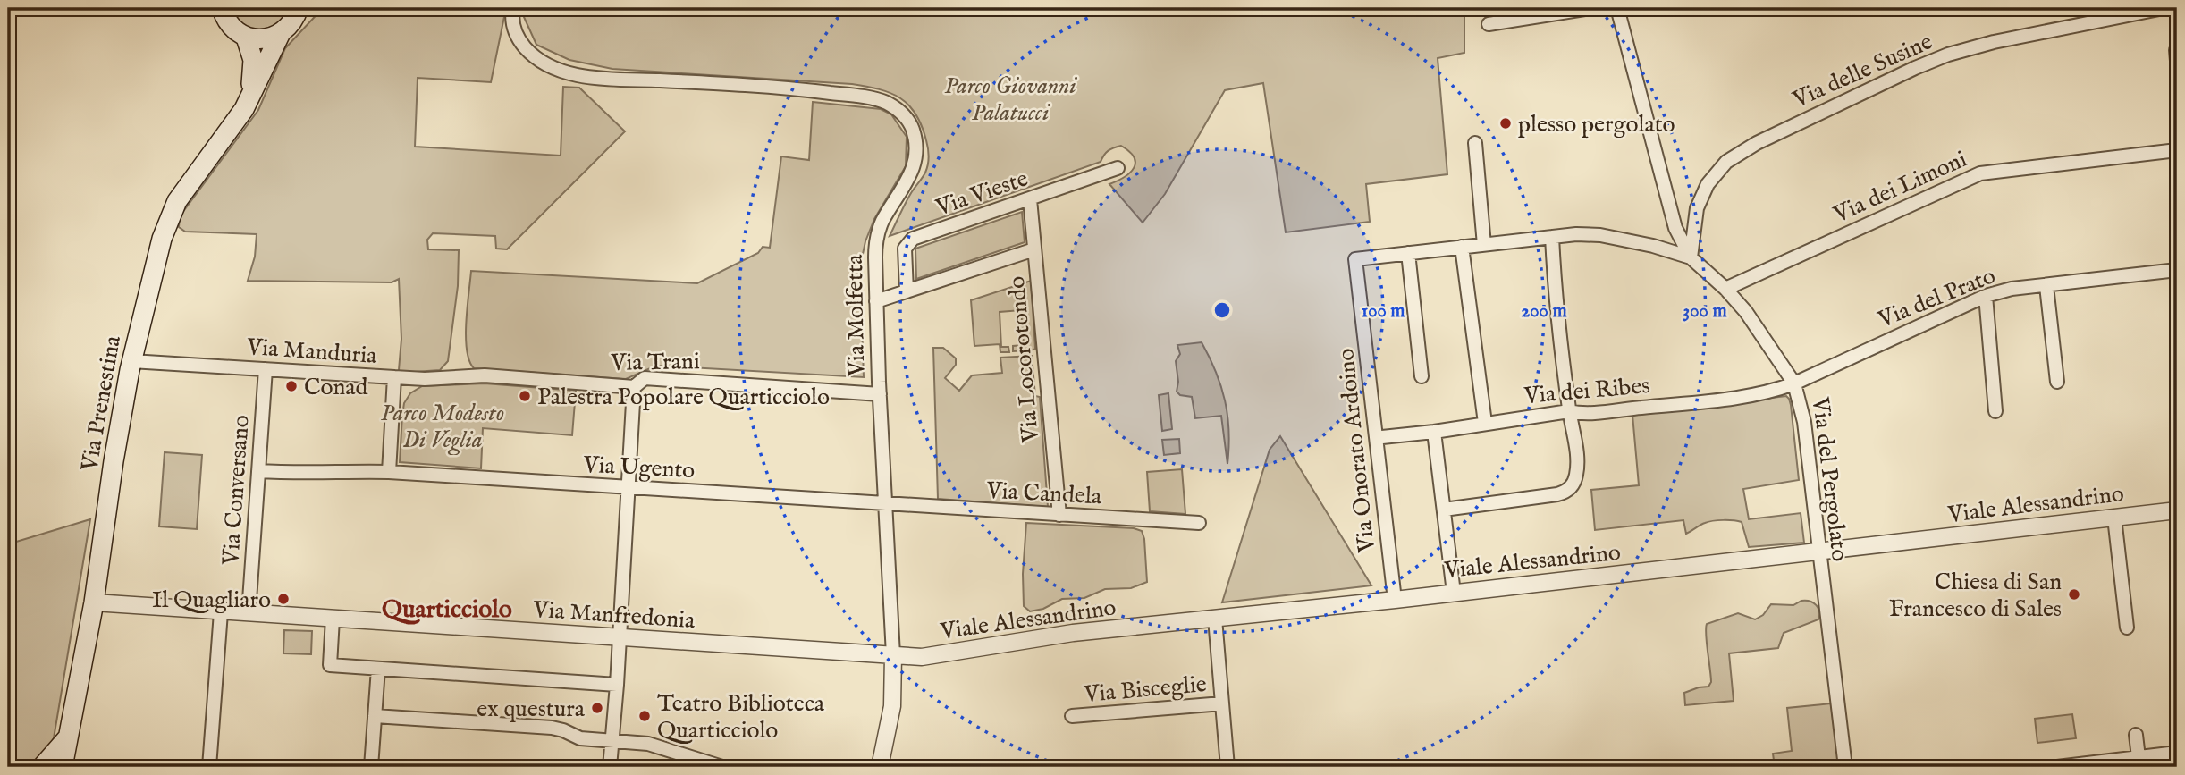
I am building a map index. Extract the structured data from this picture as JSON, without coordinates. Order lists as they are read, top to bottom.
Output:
{
  "streets": {
    "main road": ["Via Prenestina"],
    "street": [
      "Via delle Susine",
      "Via dei Limoni",
      "Via Vieste",
      "Via del Prato",
      "Via Molfetta",
      "Via Manduria",
      "Via Locorotondo",
      "Via Trani",
      "Via dei Ribes",
      "Via Onorato Ardoino",
      "Via Ugento",
      "Via del Pergolato",
      "Via Conversano",
      "Via Candela",
      "Viale Alessandrino",
      "Via Manfredonia",
      "Via Bisceglie"
    ]
  },
  "crossings": [
    ["Via delle Susine", "Via del Pergolato"],
    ["Via dei Limoni", "Via del Pergolato"],
    ["Via Vieste", "Via Locorotondo"],
    ["Via del Prato", "Via dei Ribes"],
    ["Via del Prato", "Via del Pergolato"],
    ["Via Molfetta", "Via Trani"],
    ["Via Molfetta", "Via Ugento"],
    ["Via Molfetta", "Via Candela"],
    ["Via Molfetta", "Viale Alessandrino"],
    ["Via Molfetta", "Via Manfredonia"],
    ["Via Manduria", "Via Trani"],
    ["Via Manduria", "Via Prenestina"],
    ["Via Manduria", "Via Ugento"],
    ["Via Manduria", "Via Conversano"],
    ["Via Locorotondo", "Via Candela"],
    ["Via dei Ribes", "Via del Pergolato"],
    ["Via Onorato Ardoino", "Via del Pergolato"],
    ["Via Onorato Ardoino", "Viale Alessandrino"],
    ["Via Ugento", "Via Conversano"],
    ["Via Ugento", "Via Candela"],
    ["Via del Pergolato", "Viale Alessandrino"],
    ["Via Conversano", "Via Manfredonia"],
    ["Viale Alessandrino", "Via Manfredonia"]
  ],
  "districts": ["Quarticciolo"],
  "parks": ["Parco Giovanni Palatucci", "Parco Modesto Di Veglia"],
  "places": [
    "plesso pergolato",
    "Conad",
    "Palestra Popolare Quarticciolo",
    "Chiesa di San Francesco di Sales",
    "Il Quagliaro",
    "ex questura",
    "Teatro Biblioteca Quarticciolo"
  ],
  "rings": ["100 m", "200 m", "300 m"]
}
